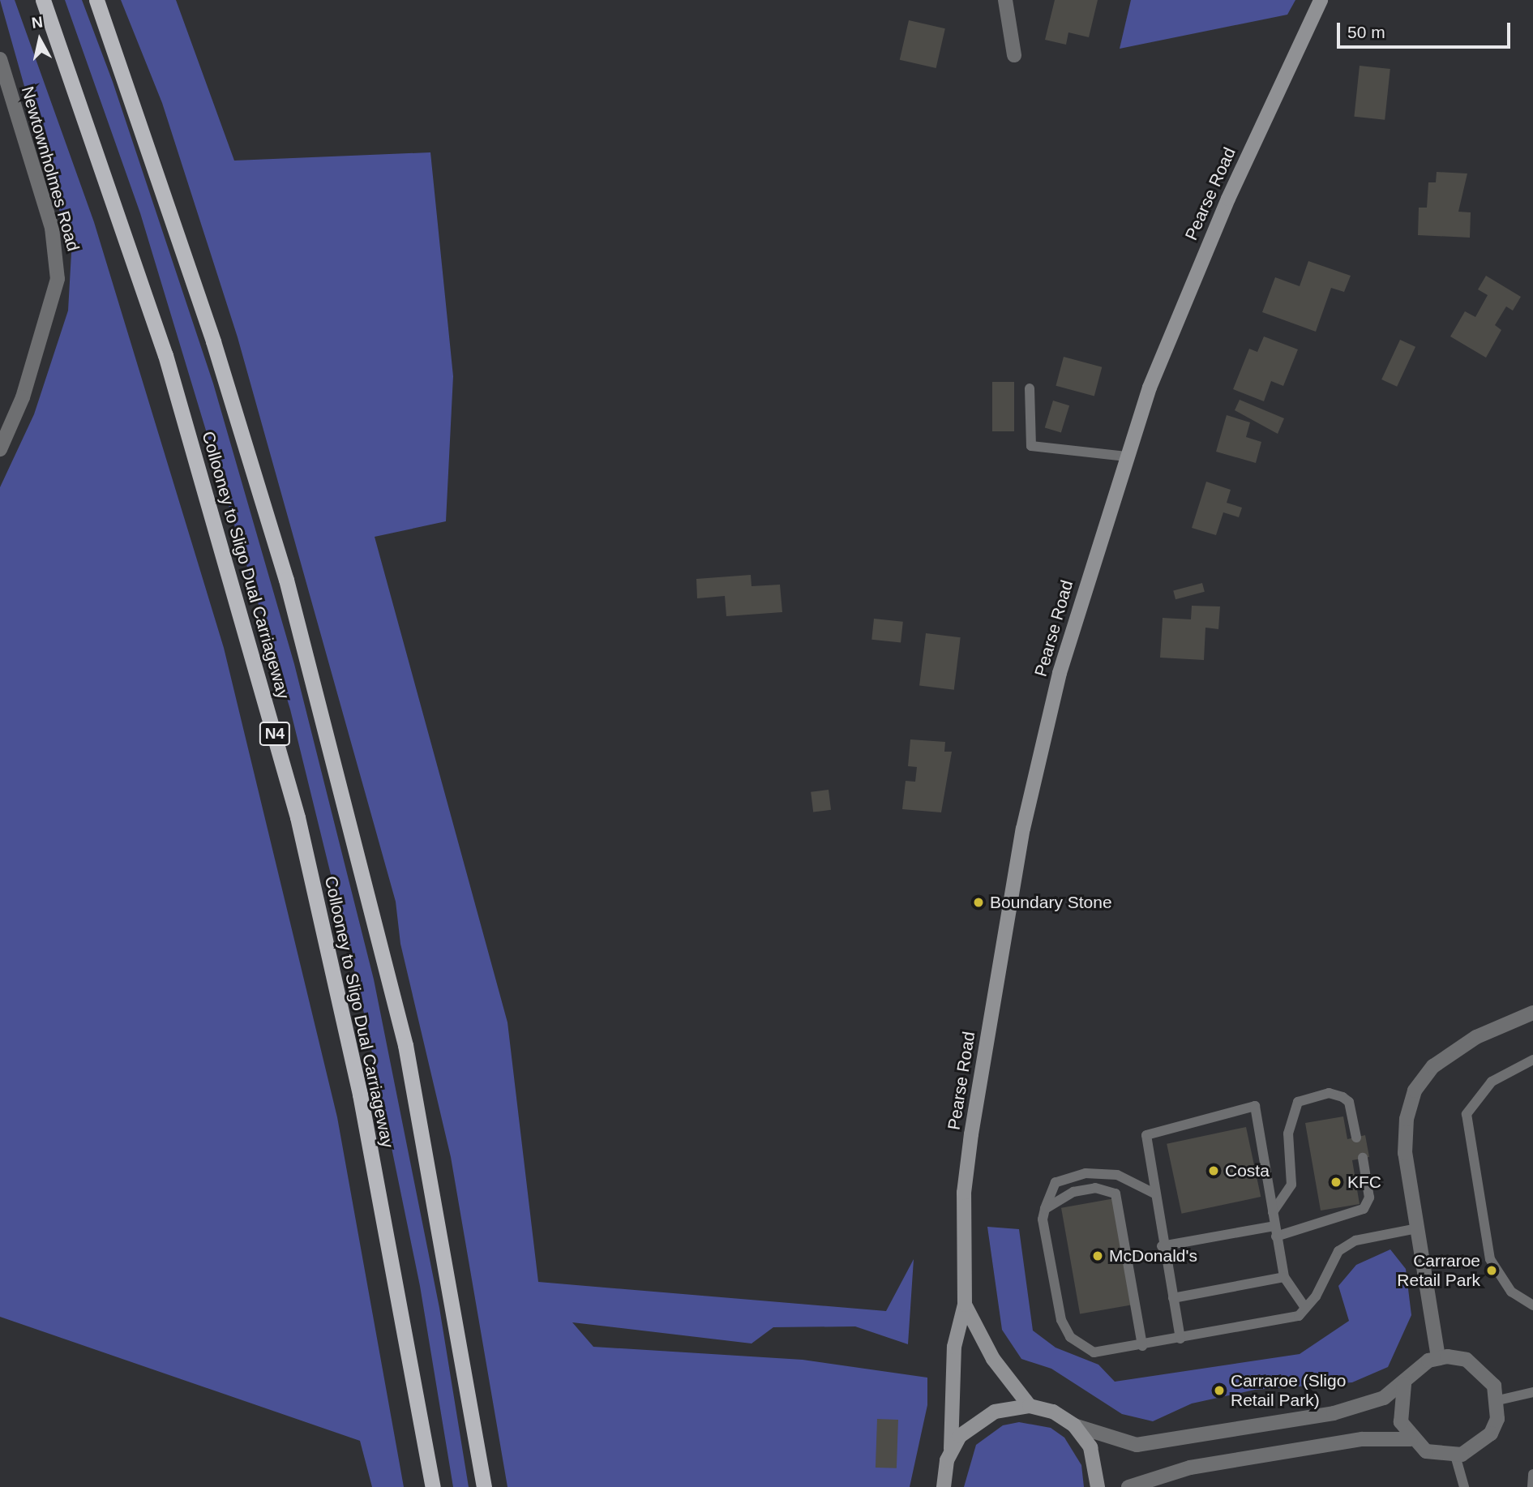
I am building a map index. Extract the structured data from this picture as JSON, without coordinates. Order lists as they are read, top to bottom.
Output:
{
  "streets": {
    "highway": ["Collooney to Sligo Dual Carriageway", "N4"],
    "main road": ["Pearse Road"],
    "street": ["Newtownholmes Road"]
  },
  "places": [
    "Boundary Stone",
    "Costa",
    "KFC",
    "McDonald's",
    "Carraroe Retail Park",
    "Carraroe (Sligo Retail Park)"
  ],
  "scale_bar": "50 m",
  "north": "top"
}
